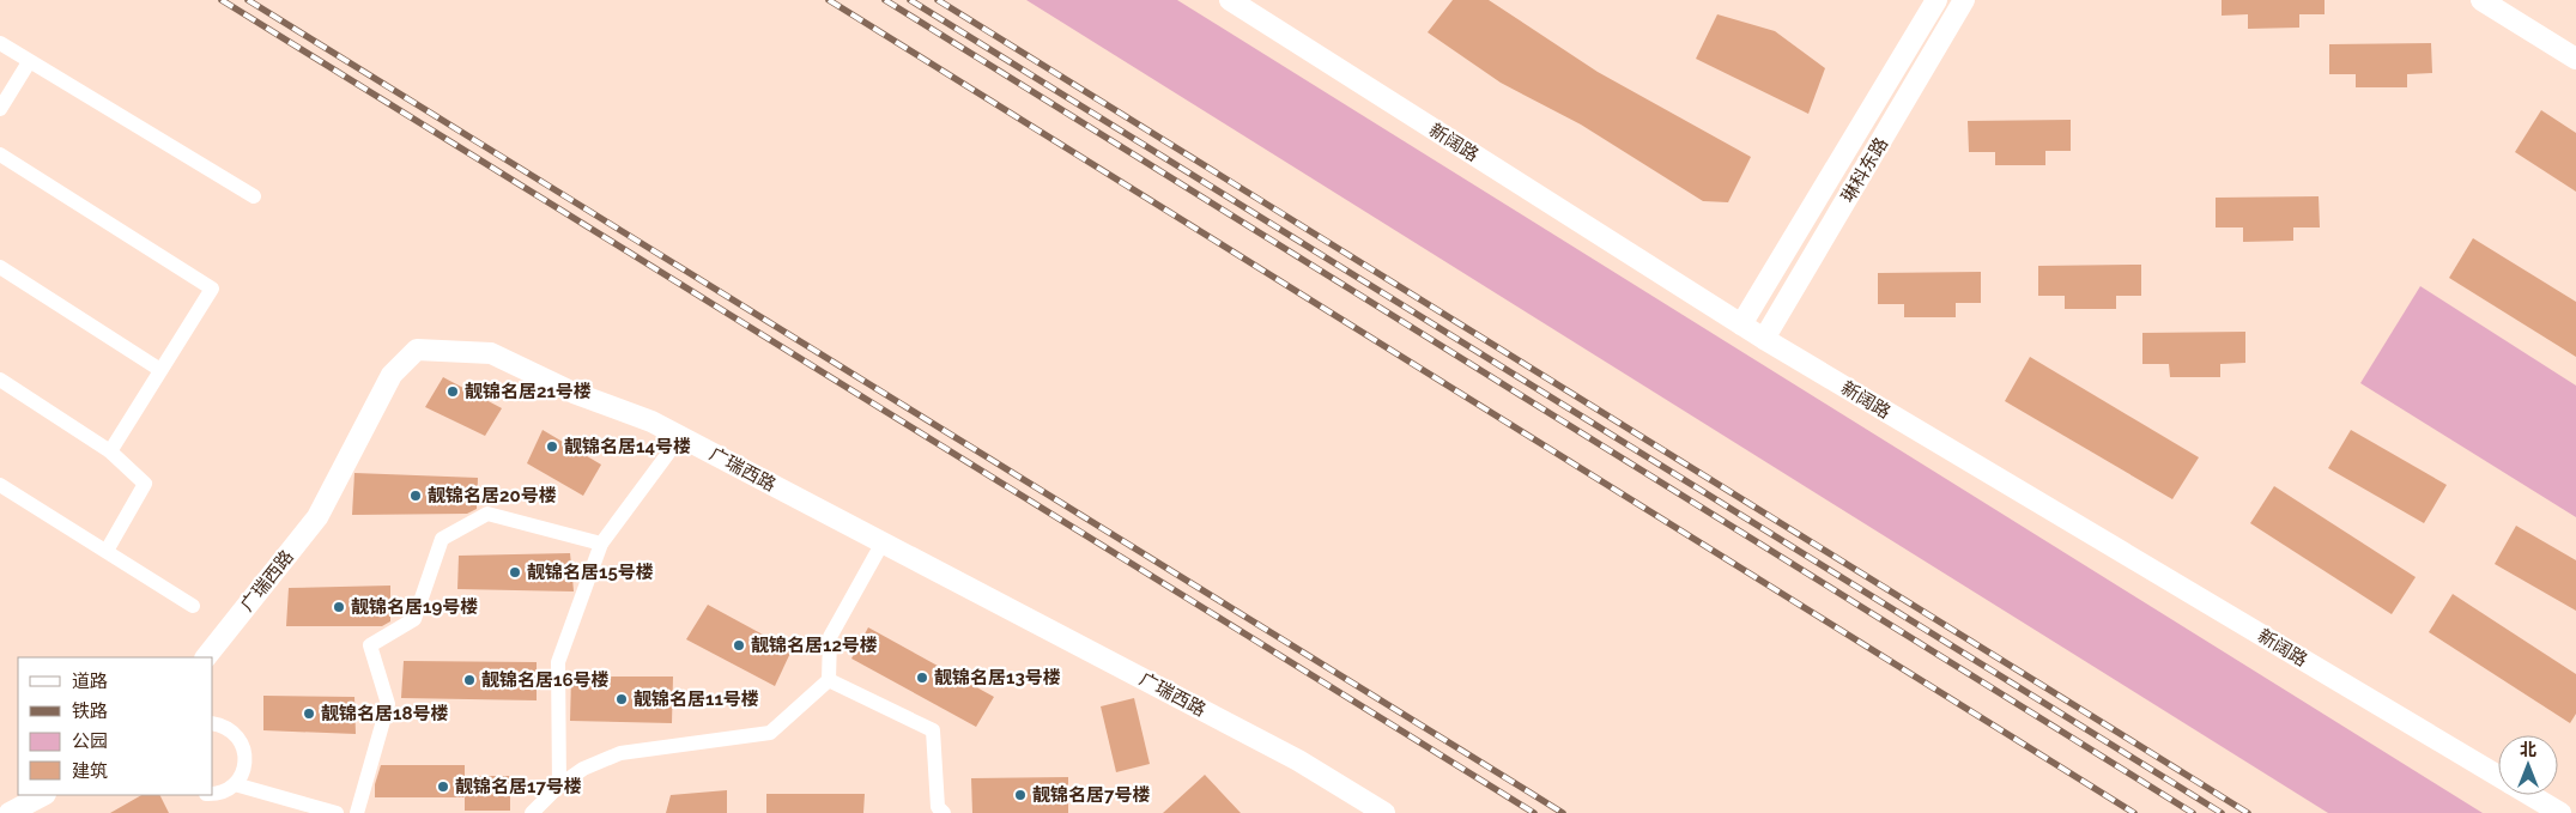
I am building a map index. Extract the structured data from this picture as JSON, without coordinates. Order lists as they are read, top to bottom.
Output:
{
  "streets": {
    "street": ["新阔路", "琳科东路", "广瑞西路"]
  },
  "crossings": [
    ["新阔路", "琳科东路"]
  ],
  "places": [
    "靓锦名居21号楼",
    "靓锦名居14号楼",
    "靓锦名居20号楼",
    "靓锦名居15号楼",
    "靓锦名居19号楼",
    "靓锦名居12号楼",
    "靓锦名居13号楼",
    "靓锦名居16号楼",
    "靓锦名居11号楼",
    "靓锦名居18号楼",
    "靓锦名居17号楼",
    "靓锦名居7号楼"
  ],
  "legend": [
    "道路",
    "铁路",
    "公园",
    "建筑"
  ],
  "north": "top"
}
